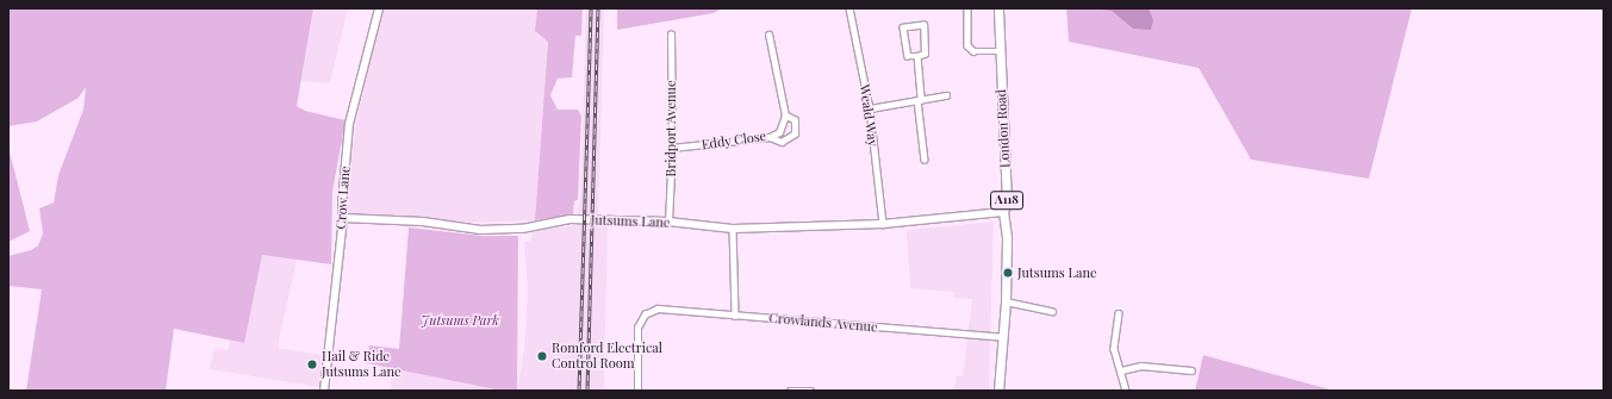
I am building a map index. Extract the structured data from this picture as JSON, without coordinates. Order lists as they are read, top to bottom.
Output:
{
  "streets": {
    "main road": ["London Road", "A118"],
    "street": [
      "Weald Way",
      "Bridport Avenue",
      "Eddy Close",
      "Crow Lane",
      "Jutsums Lane",
      "Crowlands Avenue"
    ]
  },
  "crossings": [
    ["Weald Way", "Jutsums Lane"],
    ["Bridport Avenue", "Eddy Close"],
    ["Bridport Avenue", "Jutsums Lane"],
    ["London Road", "Jutsums Lane"],
    ["London Road", "Crowlands Avenue"],
    ["Crow Lane", "Jutsums Lane"]
  ],
  "parks": ["Jutsums Park"],
  "places": ["Jutsums Lane", "Romford Electrical Control Room", "Hail & Ride Jutsums Lane"]
}
